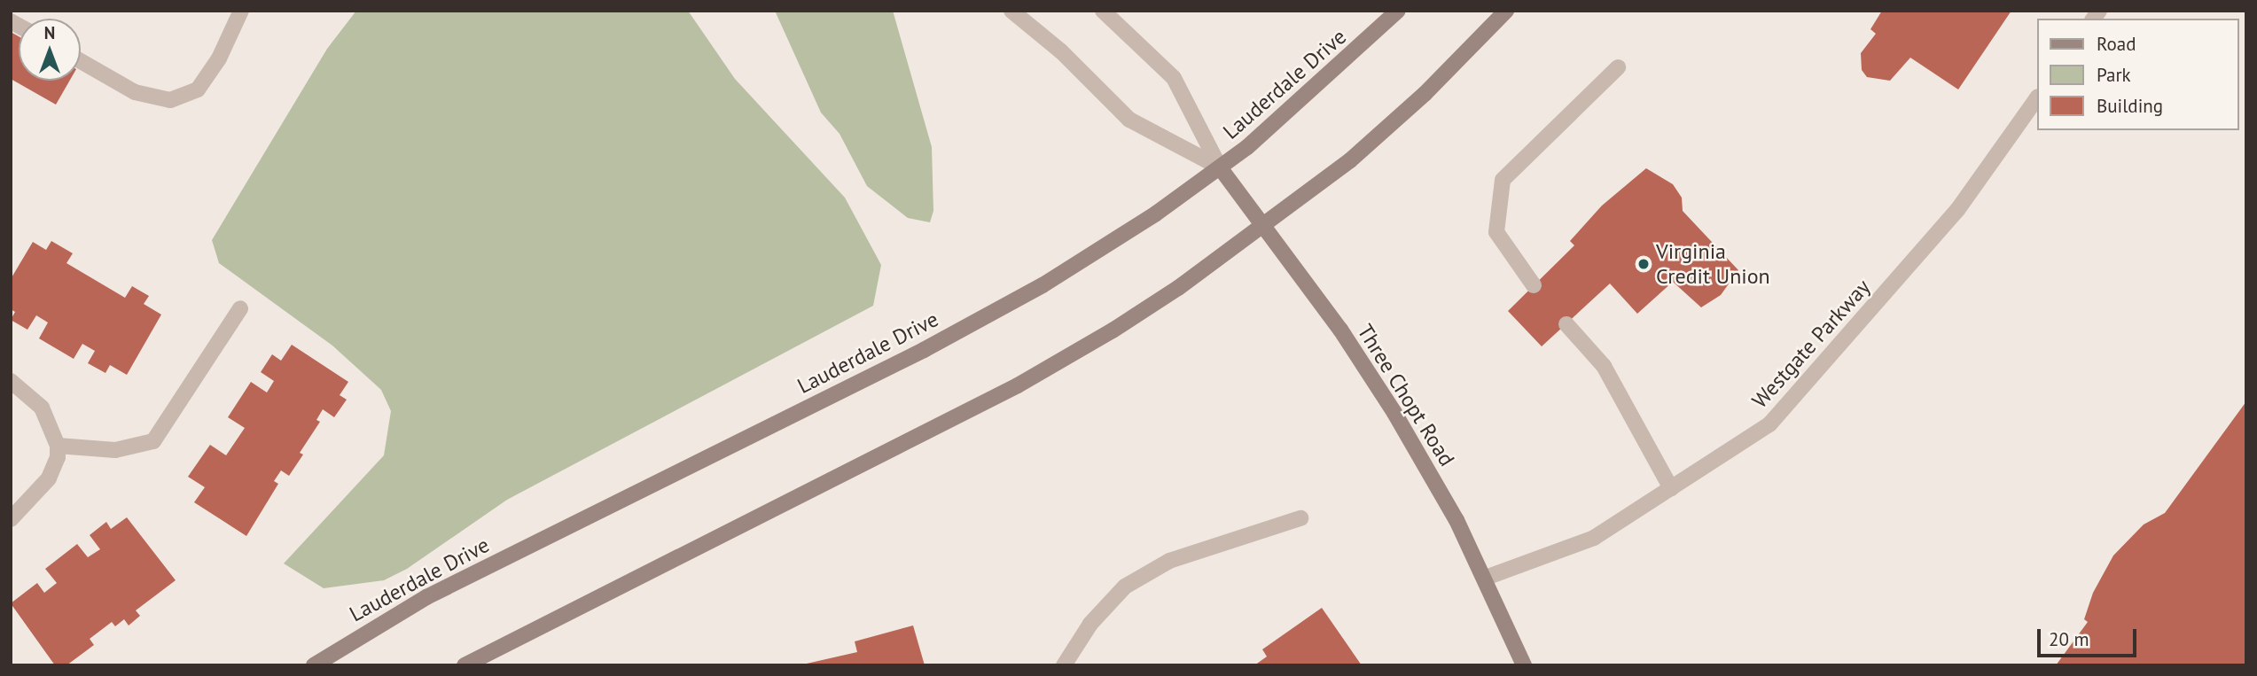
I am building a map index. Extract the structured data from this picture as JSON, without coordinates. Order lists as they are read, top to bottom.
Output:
{
  "streets": {
    "main road": ["Lauderdale Drive", "Three Chopt Road"],
    "street": ["Westgate Parkway"]
  },
  "crossings": [
    ["Lauderdale Drive", "Three Chopt Road"],
    ["Westgate Parkway", "Three Chopt Road"]
  ],
  "places": ["Virginia Credit Union"],
  "legend": ["Road", "Park", "Building"],
  "scale_bar": "20 m",
  "north": "top"
}
